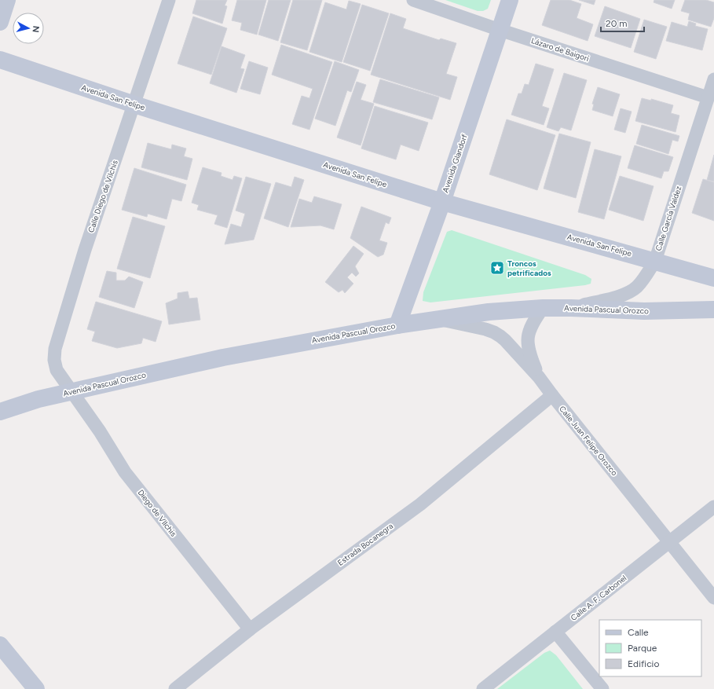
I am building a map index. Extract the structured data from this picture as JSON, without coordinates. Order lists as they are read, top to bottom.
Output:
{
  "streets": {
    "main road": ["Avenida San Felipe", "Avenida Glandorf", "Avenida Pascual Orozco"],
    "street": [
      "Lázaro de Baigori",
      "Calle Diego de Vilchis",
      "Calle García Valdez",
      "Calle Juan Felipe Orozco",
      "Diego de VIlchis",
      "Estrada Bocanegra",
      "Calle A. F. Carbonel"
    ]
  },
  "crossings": [
    ["Lázaro de Baigori", "Avenida Glandorf"],
    ["Lázaro de Baigori", "Calle García Valdez"],
    ["Avenida San Felipe", "Avenida Glandorf"],
    ["Avenida San Felipe", "Calle Diego de Vilchis"],
    ["Avenida San Felipe", "Calle García Valdez"],
    ["Avenida Glandorf", "Avenida Pascual Orozco"],
    ["Calle Diego de Vilchis", "Avenida Pascual Orozco"],
    ["Calle Diego de Vilchis", "Diego de VIlchis"],
    ["Calle García Valdez", "Avenida Pascual Orozco"],
    ["Avenida Pascual Orozco", "Calle Juan Felipe Orozco"],
    ["Avenida Pascual Orozco", "Diego de VIlchis"],
    ["Calle Juan Felipe Orozco", "Estrada Bocanegra"],
    ["Calle Juan Felipe Orozco", "Calle A. F. Carbonel"],
    ["Diego de VIlchis", "Estrada Bocanegra"]
  ],
  "places": {
    "place": ["Troncos petrificados"]
  },
  "legend": ["Calle", "Parque", "Edificio"],
  "scale_bar": "20 m",
  "north": "right"
}
